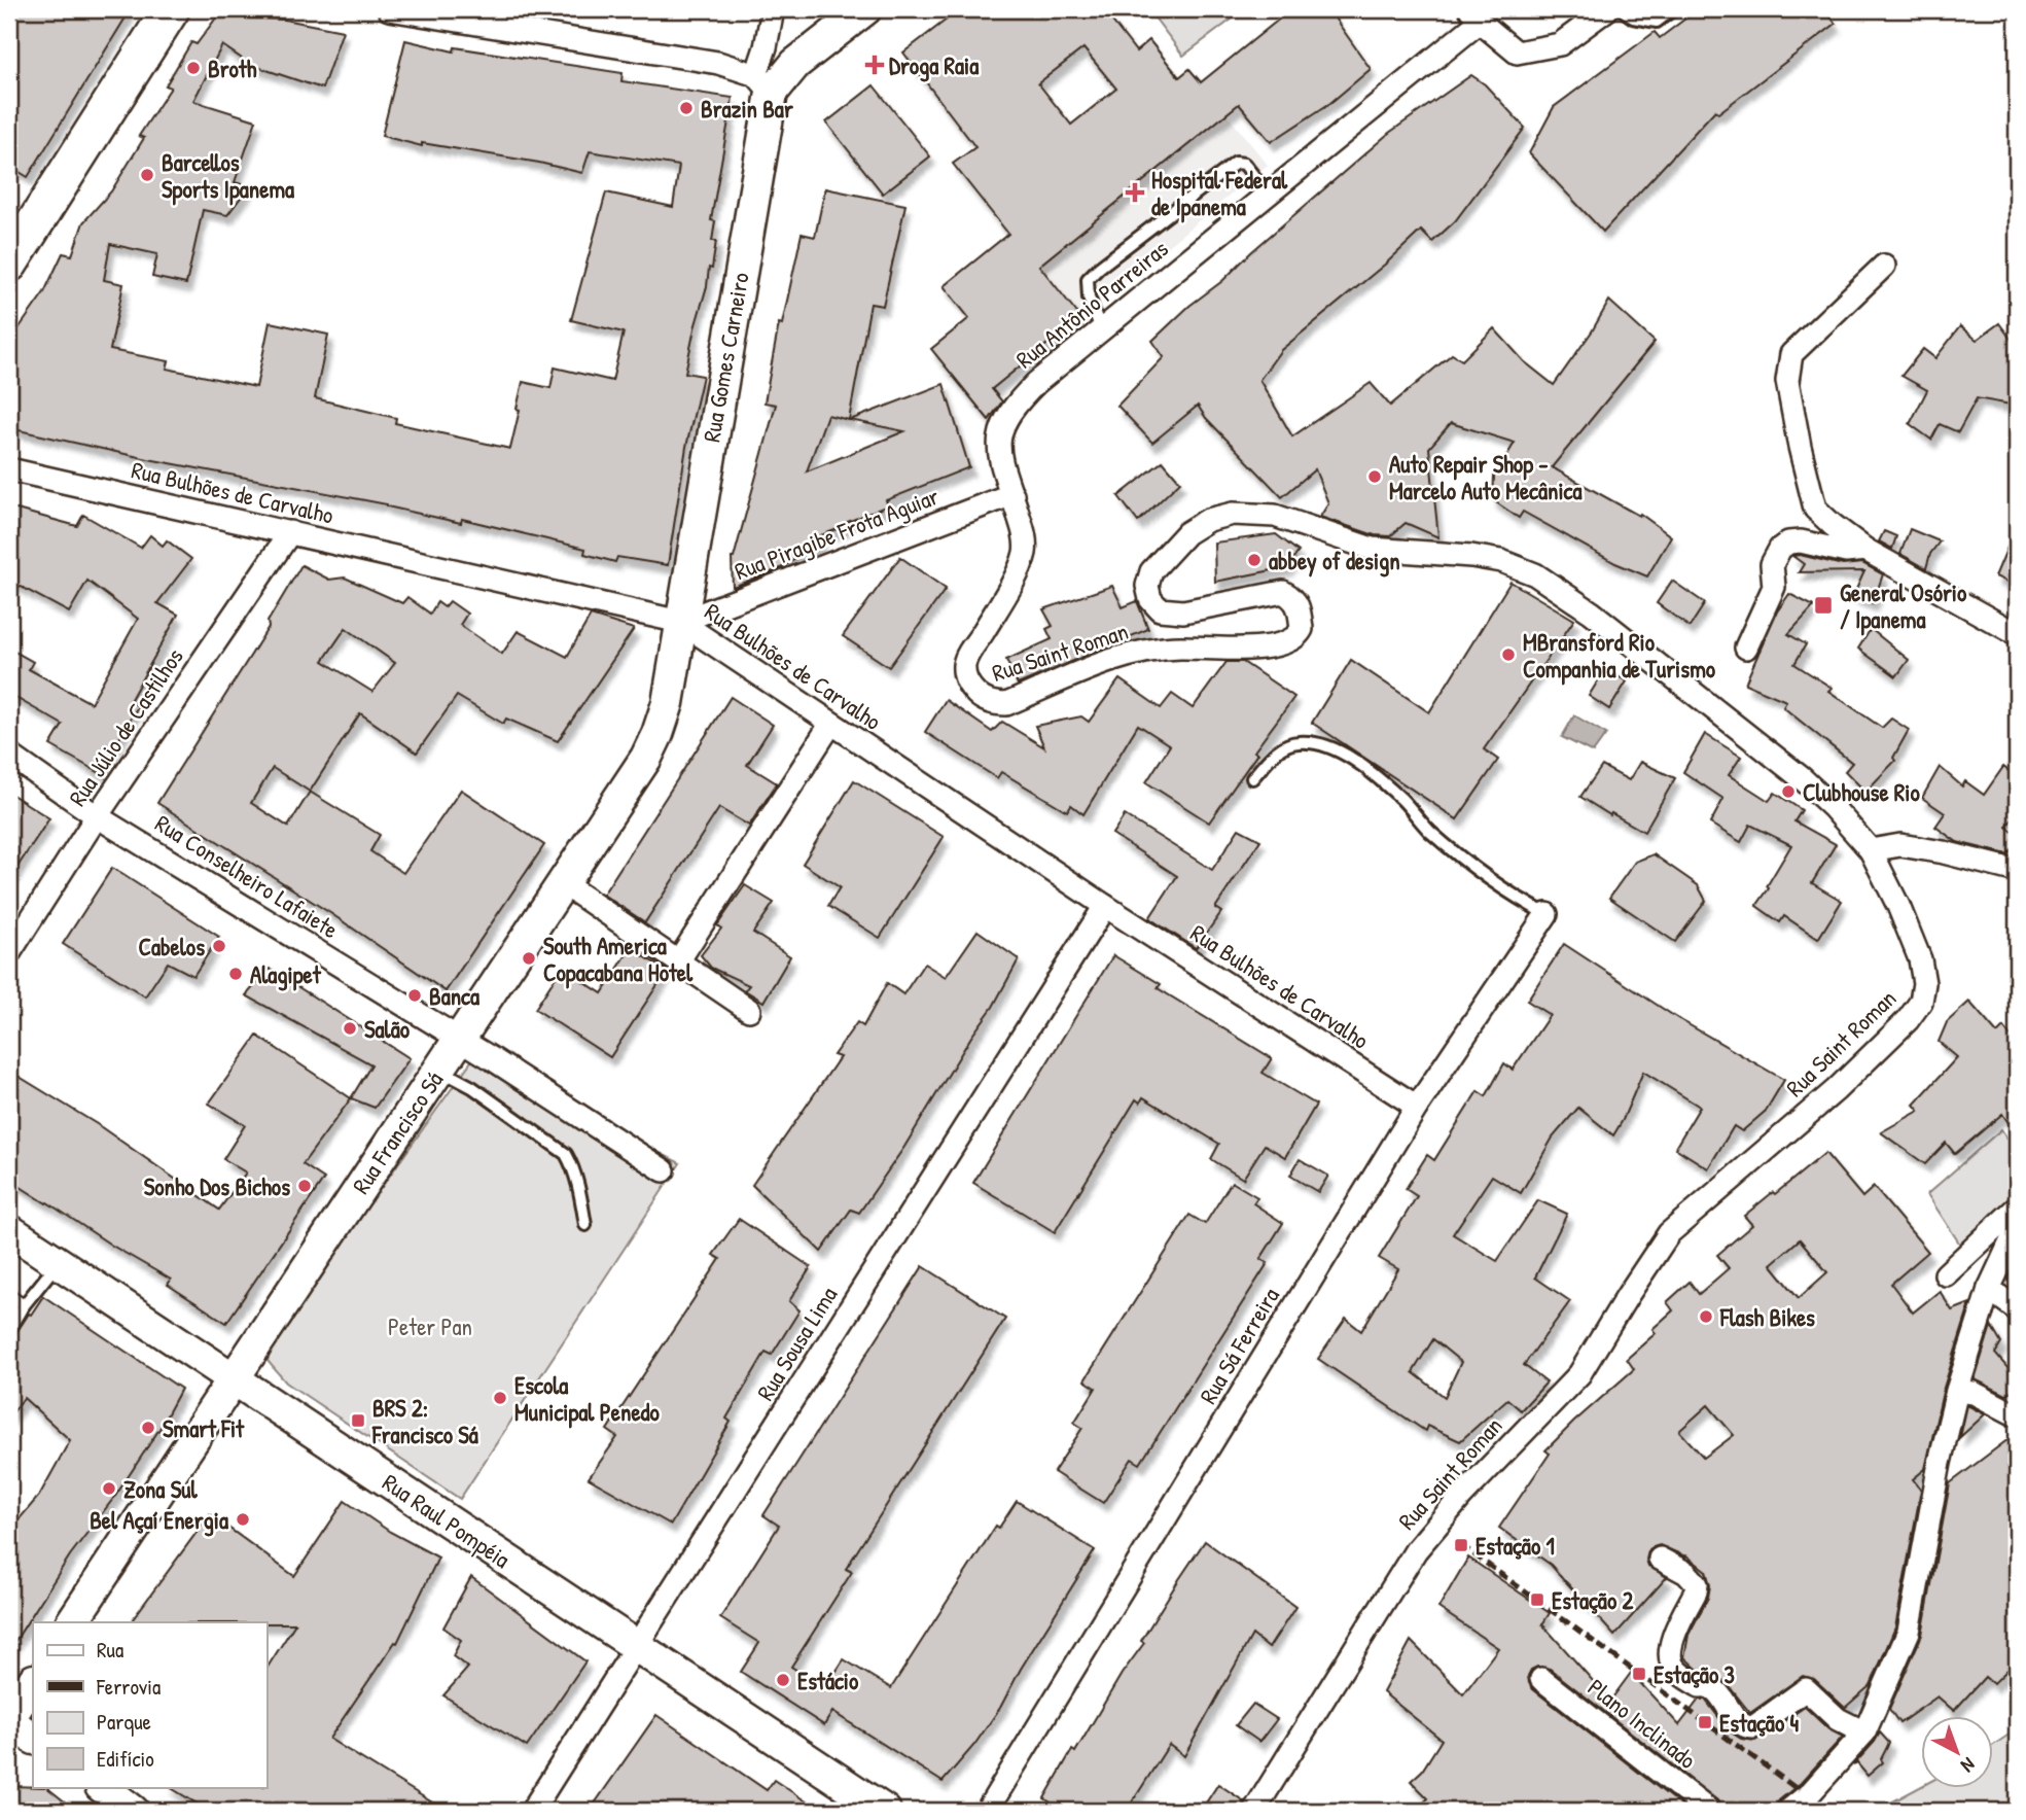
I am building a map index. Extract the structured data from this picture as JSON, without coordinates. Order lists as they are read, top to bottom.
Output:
{
  "streets": {
    "main road": ["Rua Gomes Carneiro", "Rua Francisco Sá", "Rua Raul Pompéia"],
    "street": [
      "Rua Antônio Parreiras",
      "Rua Bulhões de Carvalho",
      "Rua Piragibe Frota Aguiar",
      "Rua Saint Roman",
      "Rua Júlio de Castilhos",
      "Rua Conselheiro Lafaiete",
      "Rua Sousa Lima",
      "Rua Sá Ferreira",
      "Plano Inclinado"
    ]
  },
  "crossings": [
    ["Rua Antônio Parreiras", "Rua Piragibe Frota Aguiar"],
    ["Rua Antônio Parreiras", "Rua Saint Roman"],
    ["Rua Gomes Carneiro", "Rua Bulhões de Carvalho"],
    ["Rua Gomes Carneiro", "Rua Piragibe Frota Aguiar"],
    ["Rua Gomes Carneiro", "Rua Francisco Sá"],
    ["Rua Bulhões de Carvalho", "Rua Piragibe Frota Aguiar"],
    ["Rua Bulhões de Carvalho", "Rua Júlio de Castilhos"],
    ["Rua Bulhões de Carvalho", "Rua Francisco Sá"],
    ["Rua Bulhões de Carvalho", "Rua Sousa Lima"],
    ["Rua Bulhões de Carvalho", "Rua Sá Ferreira"],
    ["Rua Piragibe Frota Aguiar", "Rua Saint Roman"],
    ["Rua Piragibe Frota Aguiar", "Rua Francisco Sá"],
    ["Rua Júlio de Castilhos", "Rua Conselheiro Lafaiete"],
    ["Rua Conselheiro Lafaiete", "Rua Francisco Sá"],
    ["Rua Francisco Sá", "Rua Raul Pompéia"],
    ["Rua Sousa Lima", "Rua Raul Pompéia"]
  ],
  "parks": ["Peter Pan"],
  "places": {
    "health": ["Droga Raia", "Hospital Federal de Ipanema"],
    "other": [
      "Broth",
      "Brazin Bar",
      "Barcellos Sports Ipanema",
      "Auto Repair Shop - Marcelo Auto Mecânica",
      "abbey of design",
      "MBransford Rio Companhia de Turismo",
      "Clubhouse Rio",
      "Cabelos",
      "South America Copacabana Hotel",
      "Alagipet",
      "Banca",
      "Salão",
      "Sonho Dos Bichos",
      "Flash Bikes",
      "Escola Municipal Penedo",
      "Smart Fit",
      "Zona Sul",
      "Bel Açaí Energia",
      "Estácio"
    ],
    "transit": [
      "General Osório / Ipanema",
      "BRS 2: Francisco Sá",
      "Estação 1",
      "Estação 2",
      "Estação 3",
      "Estação 4"
    ]
  },
  "legend": [
    "Rua",
    "Ferrovia",
    "Parque",
    "Edifício"
  ],
  "north": "bottom right"
}
